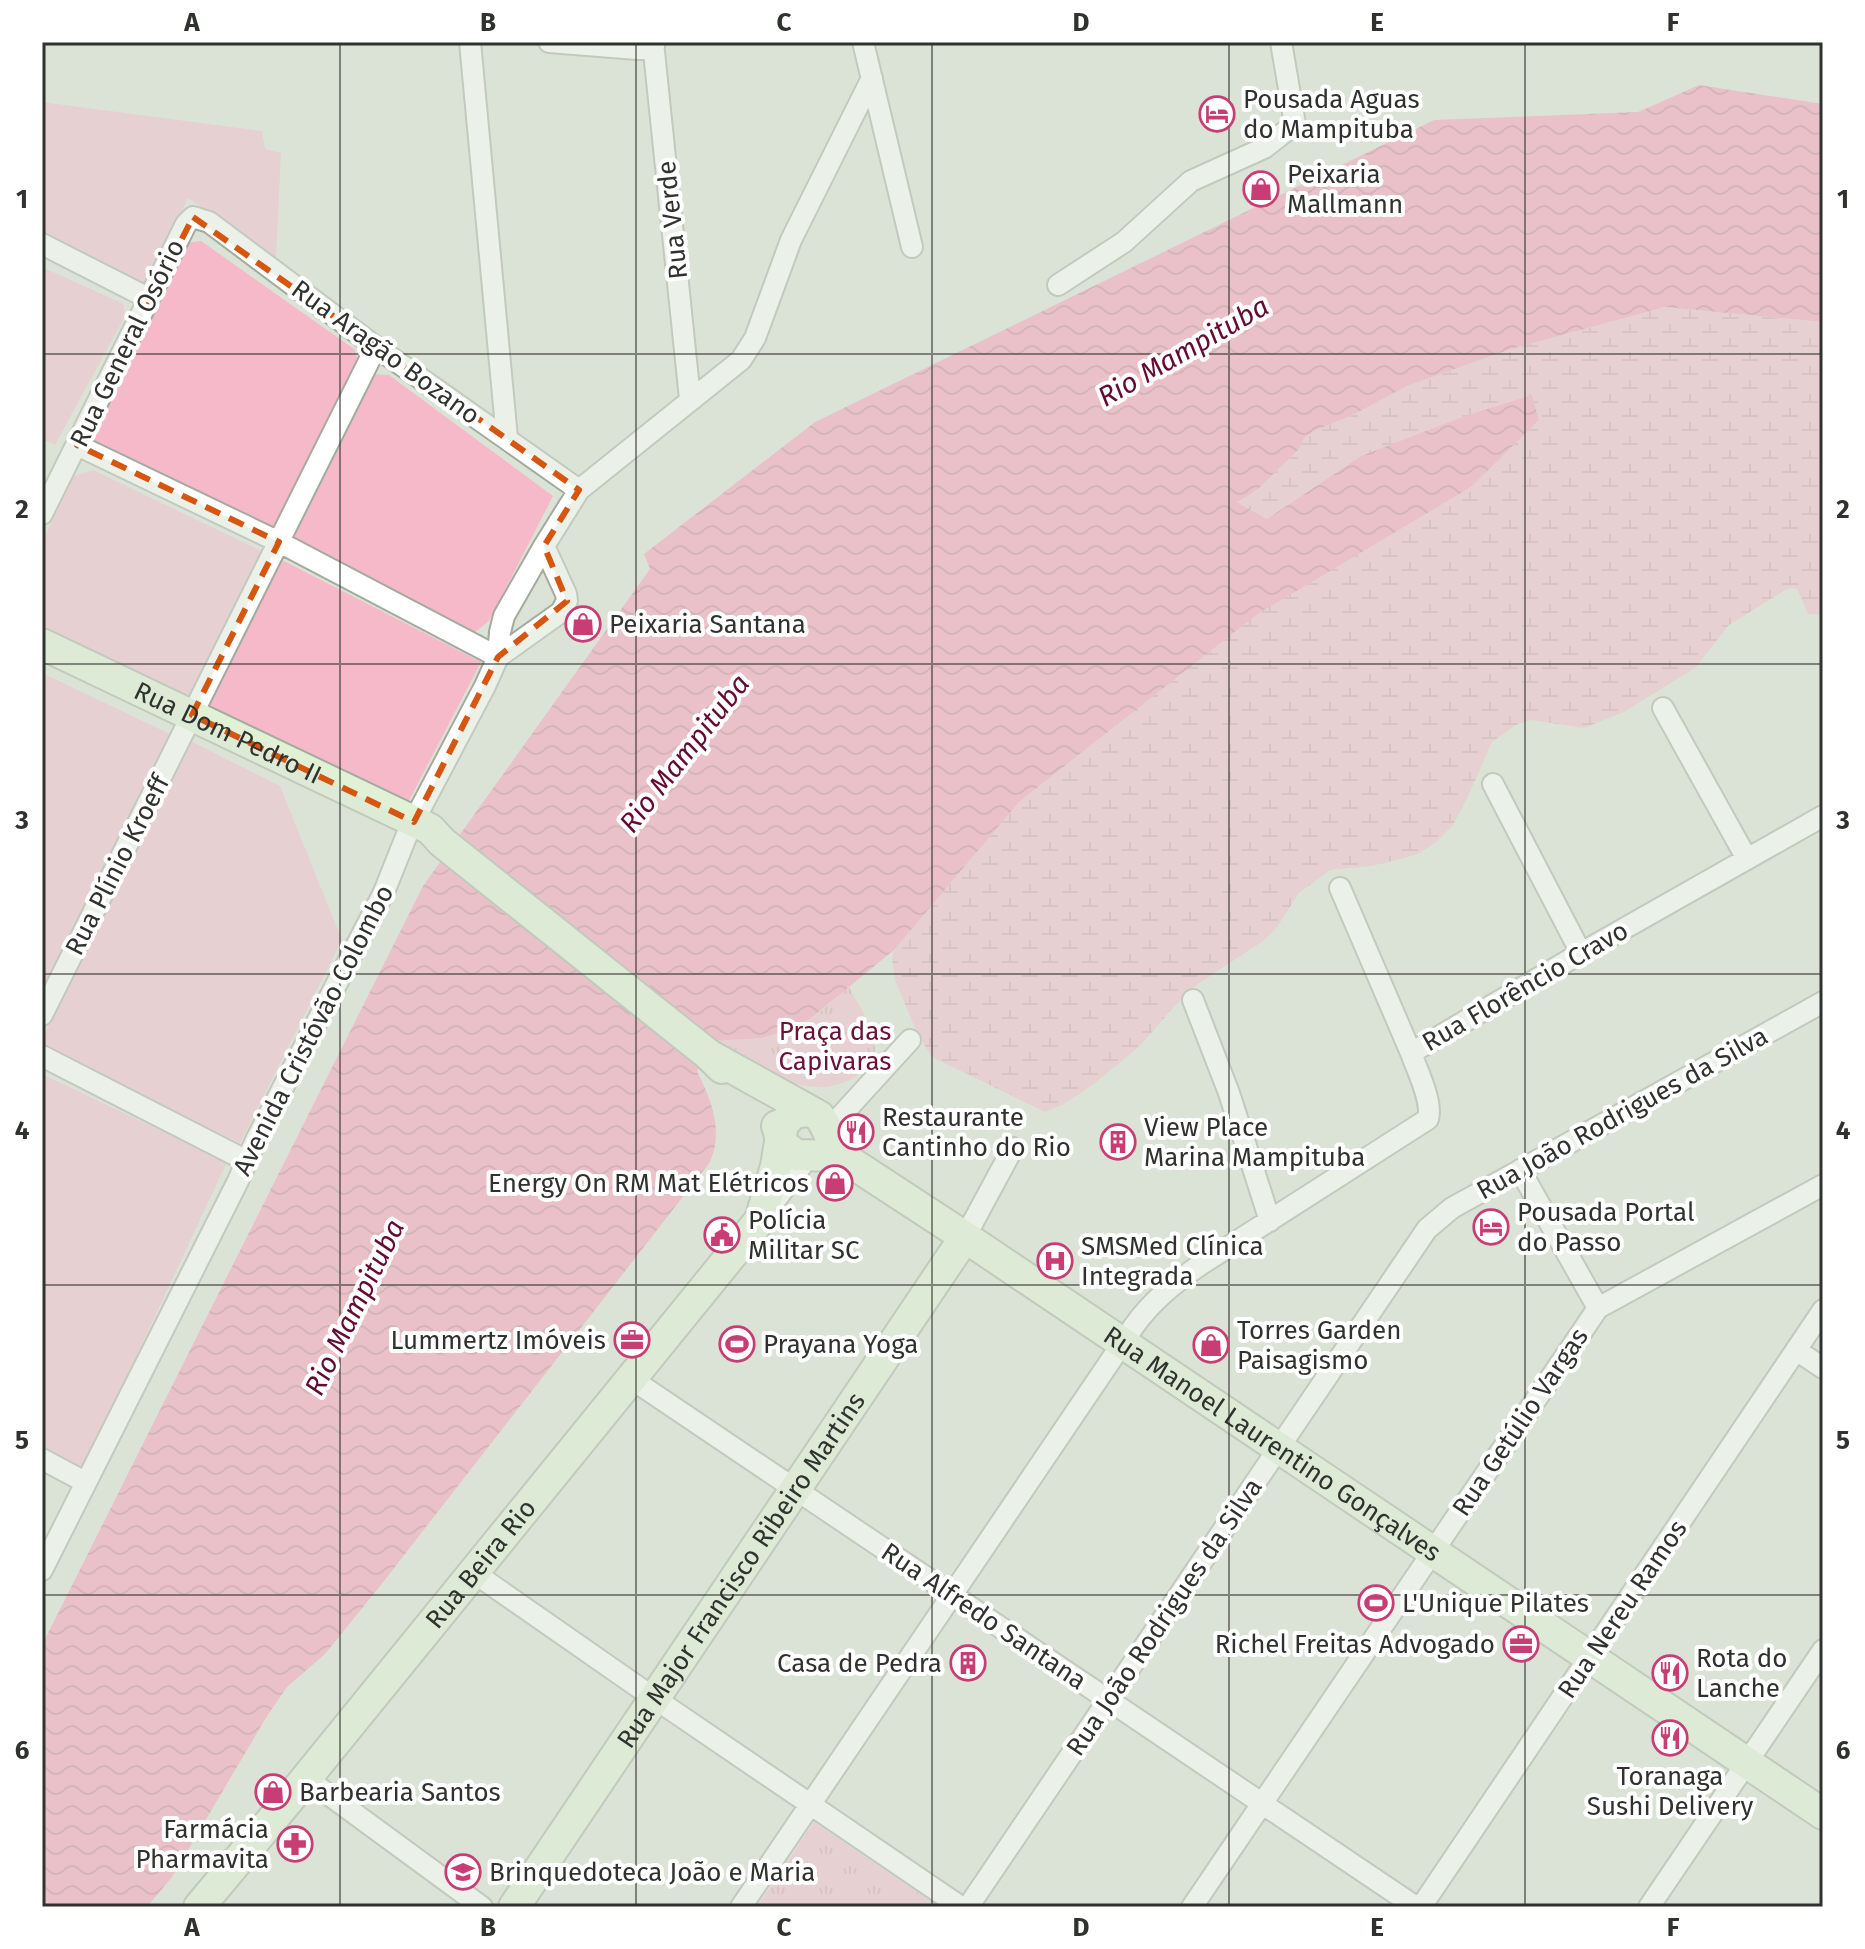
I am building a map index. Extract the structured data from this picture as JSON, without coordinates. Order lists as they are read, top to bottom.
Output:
{
  "streets": {
    "main road": [
      "Rua Dom Pedro II",
      "Rua Manoel Laurentino Gonçalves",
      "Rua Beira Rio",
      "Rua Major Francisco Ribeiro Martins"
    ],
    "street": [
      "Rua Verde",
      "Rua General Osório",
      "Rua Aragão Bozano",
      "Rua Plínio Kroeff",
      "Rua Florêncio Cravo",
      "Avenida Cristóvão Colombo",
      "Rua João Rodrigues da Silva",
      "Rua Getúlio Vargas",
      "Rua Nereu Ramos",
      "Rua Alfredo Santana"
    ]
  },
  "crossings": [
    ["Rua Verde", "Avenida Cristóvão Colombo"],
    ["Rua General Osório", "Rua Aragão Bozano"],
    ["Rua Aragão Bozano", "Rua Plínio Kroeff"],
    ["Rua Aragão Bozano", "Avenida Cristóvão Colombo"],
    ["Rua Dom Pedro II", "Rua Plínio Kroeff"],
    ["Rua Dom Pedro II", "Avenida Cristóvão Colombo"],
    ["Rua Dom Pedro II", "Rua Manoel Laurentino Gonçalves"],
    ["Rua Florêncio Cravo", "Rua Manoel Laurentino Gonçalves"],
    ["Rua Florêncio Cravo", "Rua Alfredo Santana"],
    ["Rua João Rodrigues da Silva", "Rua Manoel Laurentino Gonçalves"],
    ["Rua João Rodrigues da Silva", "Rua Alfredo Santana"],
    ["Rua Getúlio Vargas", "Rua Manoel Laurentino Gonçalves"],
    ["Rua Getúlio Vargas", "Rua Alfredo Santana"],
    ["Rua Manoel Laurentino Gonçalves", "Rua Major Francisco Ribeiro Martins"],
    ["Rua Manoel Laurentino Gonçalves", "Rua Nereu Ramos"],
    ["Rua Beira Rio", "Rua Alfredo Santana"],
    ["Rua Major Francisco Ribeiro Martins", "Rua Alfredo Santana"],
    ["Rua Nereu Ramos", "Rua Alfredo Santana"]
  ],
  "water": ["Rio Mampituba"],
  "parks": ["Praça das Capivaras"],
  "places": {
    "hotel": ["Pousada Aguas do Mampituba", "Pousada Portal do Passo"],
    "shop": [
      "Peixaria Mallmann",
      "Peixaria Santana",
      "Energy On RM Mat Elétricos",
      "Torres Garden Paisagismo",
      "Barbearia Santos"
    ],
    "restaurant": ["Restaurante Cantinho do Rio", "Rota do Lanche", "Toranaga Sushi Delivery"],
    "building": ["View Place Marina Mampituba", "Casa de Pedra"],
    "public building": ["Polícia Militar SC"],
    "hospital": ["SMSMed Clínica Integrada"],
    "office": ["Lummertz Imóveis", "Richel Freitas Advogado"],
    "sports": ["Prayana Yoga", "L'Unique Pilates"],
    "pharmacy": ["Farmácia Pharmavita"],
    "school or university": ["Brinquedoteca João e Maria"]
  },
  "grid": {
    "columns": [
      "A",
      "B",
      "C",
      "D",
      "E",
      "F"
    ],
    "rows": [
      "1",
      "2",
      "3",
      "4",
      "5",
      "6"
    ]
  }
}
